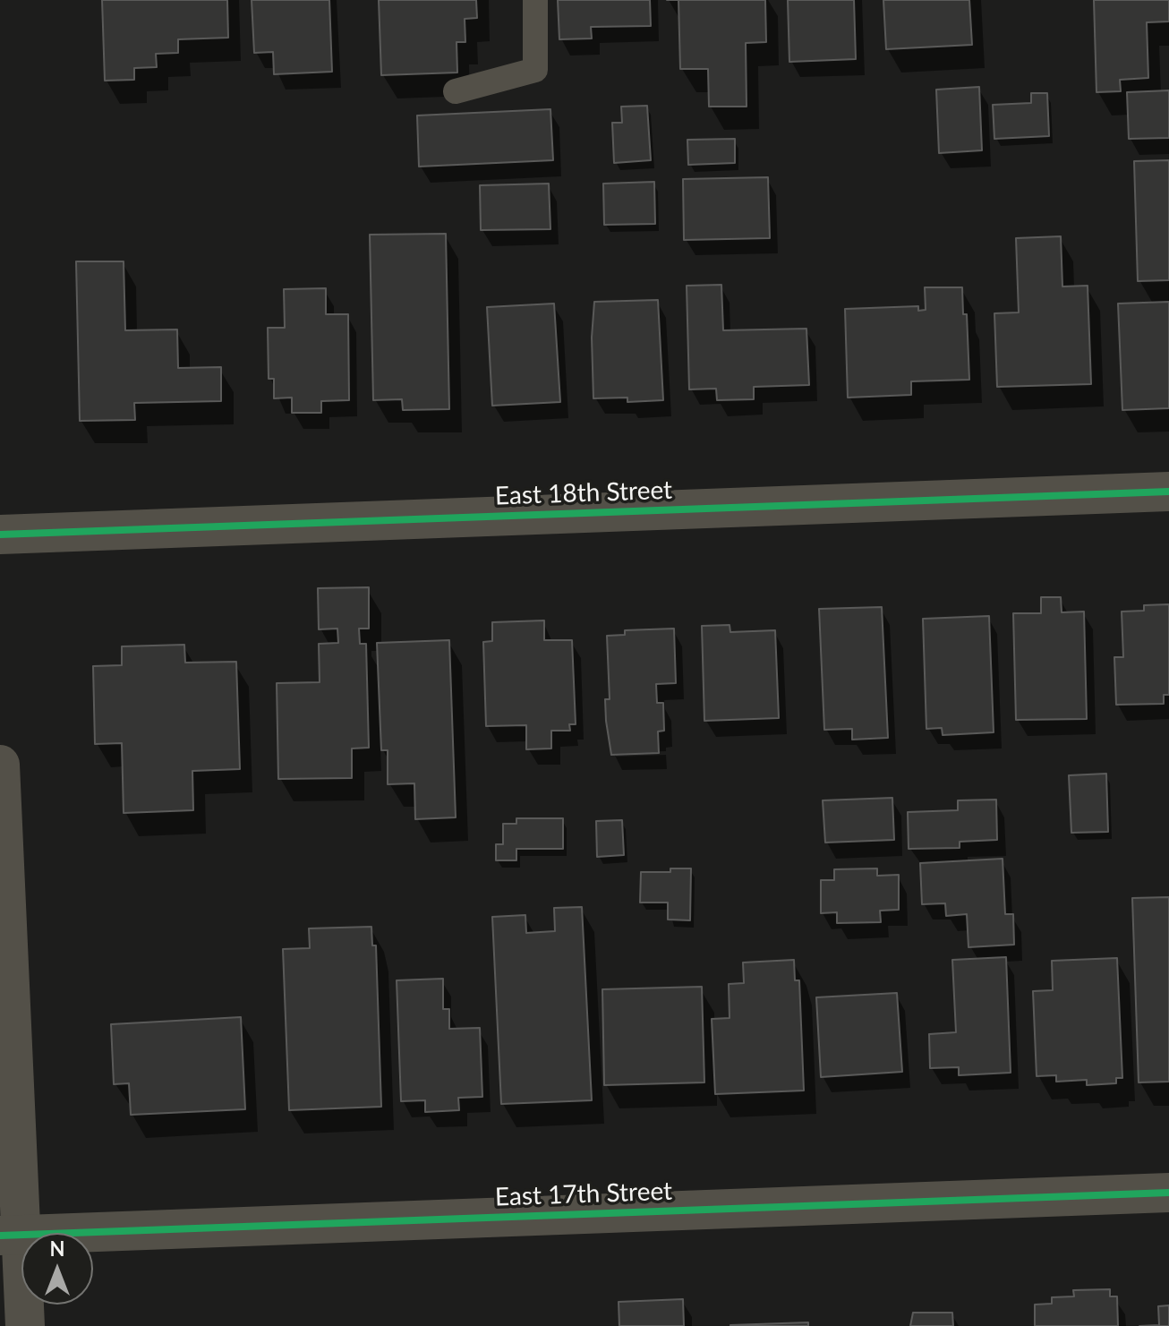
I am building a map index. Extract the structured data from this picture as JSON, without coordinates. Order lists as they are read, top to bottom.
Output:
{
  "streets": {
    "street": ["East 18th Street", "East 17th Street"]
  },
  "north": "top"
}
